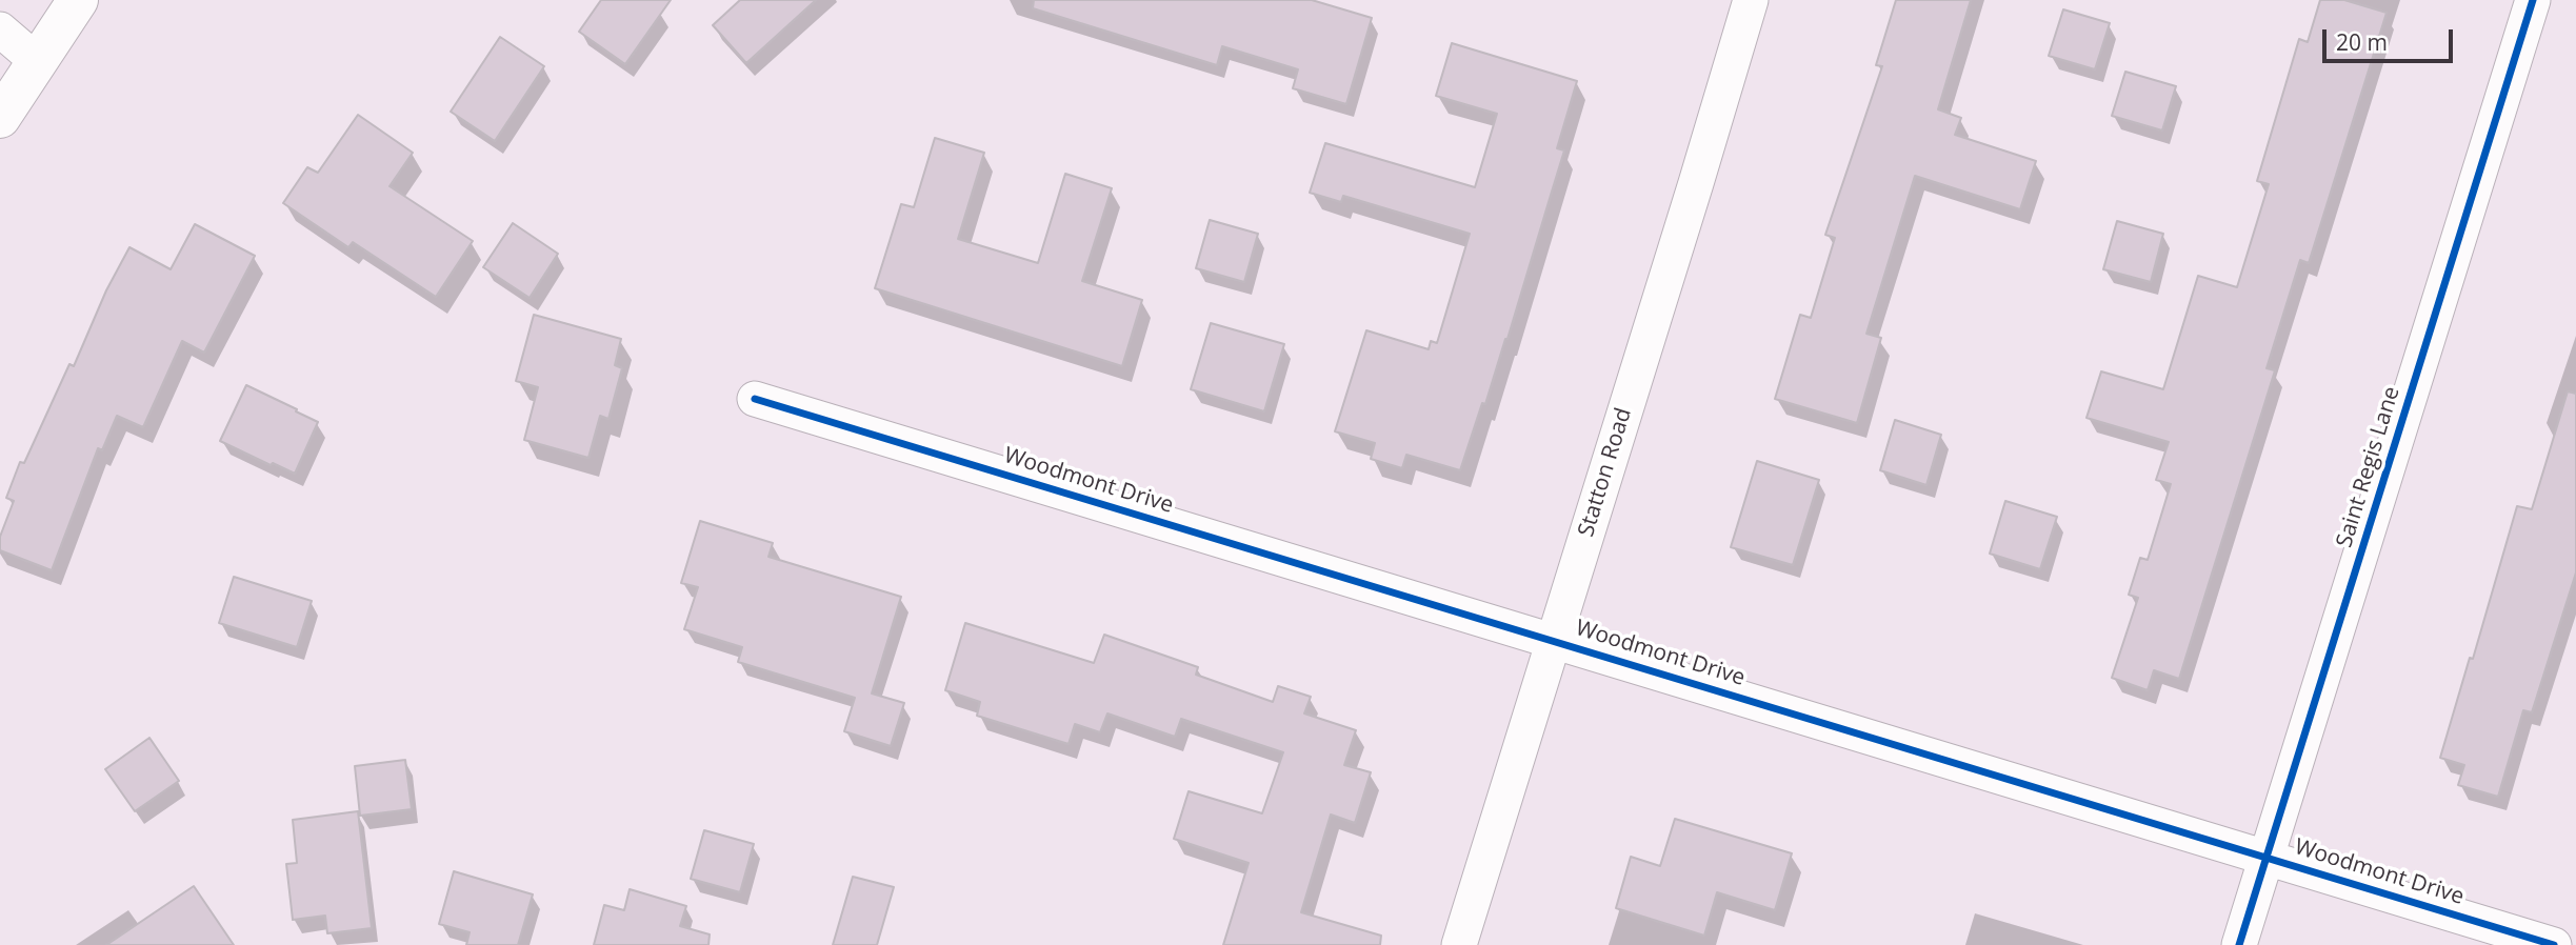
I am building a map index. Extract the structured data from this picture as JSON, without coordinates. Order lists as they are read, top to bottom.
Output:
{
  "streets": {
    "street": ["Saint Regis Lane", "Statton Road", "Woodmont Drive"]
  },
  "crossings": [
    ["Saint Regis Lane", "Woodmont Drive"],
    ["Statton Road", "Woodmont Drive"]
  ],
  "scale_bar": "20 m"
}
